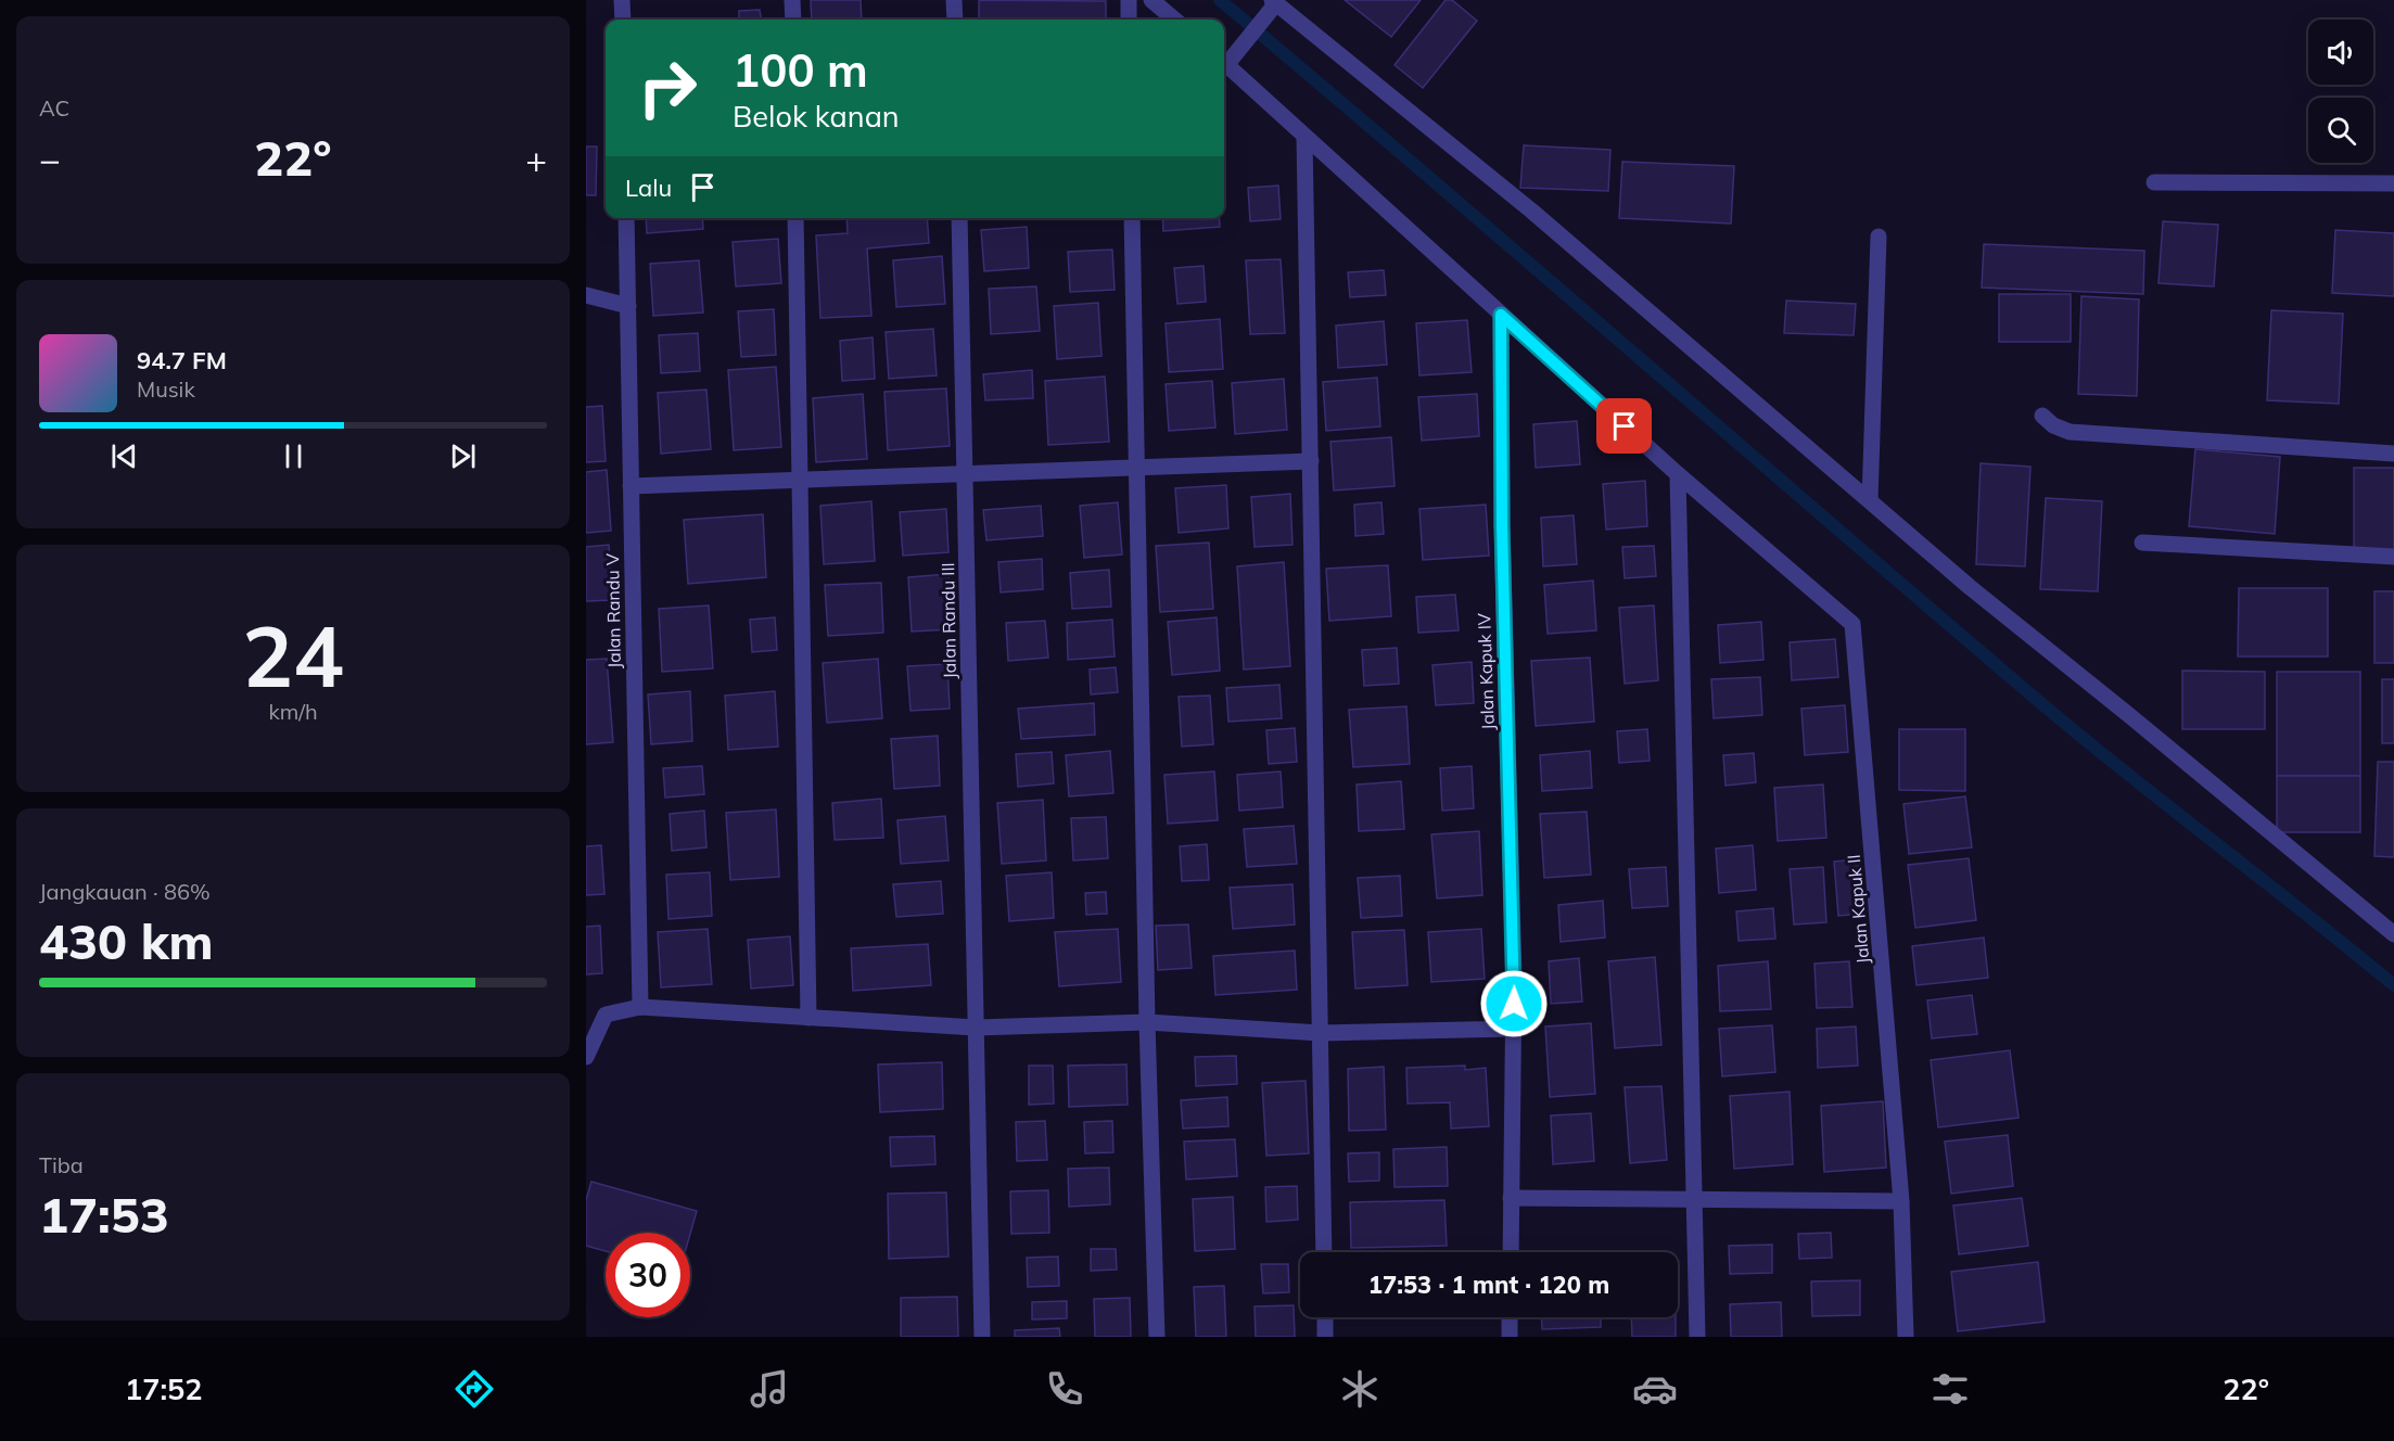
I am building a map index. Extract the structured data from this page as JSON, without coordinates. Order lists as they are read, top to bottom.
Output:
{
  "streets": {
    "street": [
      "Jalan Randu V",
      "Jalan Randu III",
      "Jalan Kapuk IV",
      "Jalan Kapuk II"
    ]
  },
  "page": {
    "tile": [
      "AC",
      ["24", "km/h"],
      ["Jangkauan · 86%", "430 km"],
      ["Tiba", "17:53"]
    ],
    "turn": ["100 m", "Belok kanan"],
    "heat": ["−", "22°", "+"],
    "then": "Lalu",
    "song": ["94.7 FM", "Musik"],
    "limit": "30",
    "trip": "17:53 · 1 mnt · 120 m",
    "tabs": ["17:52", "22°"]
  }
}
